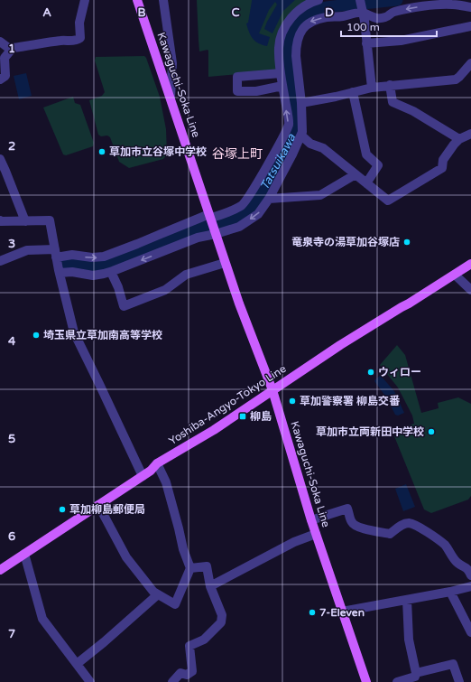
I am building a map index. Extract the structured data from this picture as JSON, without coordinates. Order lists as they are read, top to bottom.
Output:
{
  "streets": {
    "main road": ["Kawaguchi-Soka Line", "Yoshiba-Angyo-Tokyo Line"]
  },
  "crossings": [
    ["Kawaguchi-Soka Line", "Yoshiba-Angyo-Tokyo Line"]
  ],
  "districts": ["谷塚上町"],
  "water": ["Tatsuikawa"],
  "places": {
    "other": [
      "草加市立谷塚中学校",
      "竜泉寺の湯草加谷塚店",
      "埼玉県立草加南高等学校",
      "ウィロー",
      "草加警察署 柳島交番",
      "草加市立両新田中学校",
      "草加柳島郵便局",
      "7-Eleven"
    ],
    "transit": ["柳島"]
  },
  "scale_bar": "100 m",
  "grid": {
    "columns": [
      "A",
      "B",
      "C",
      "D"
    ],
    "rows": [
      "1",
      "2",
      "3",
      "4",
      "5",
      "6",
      "7"
    ]
  }
}
